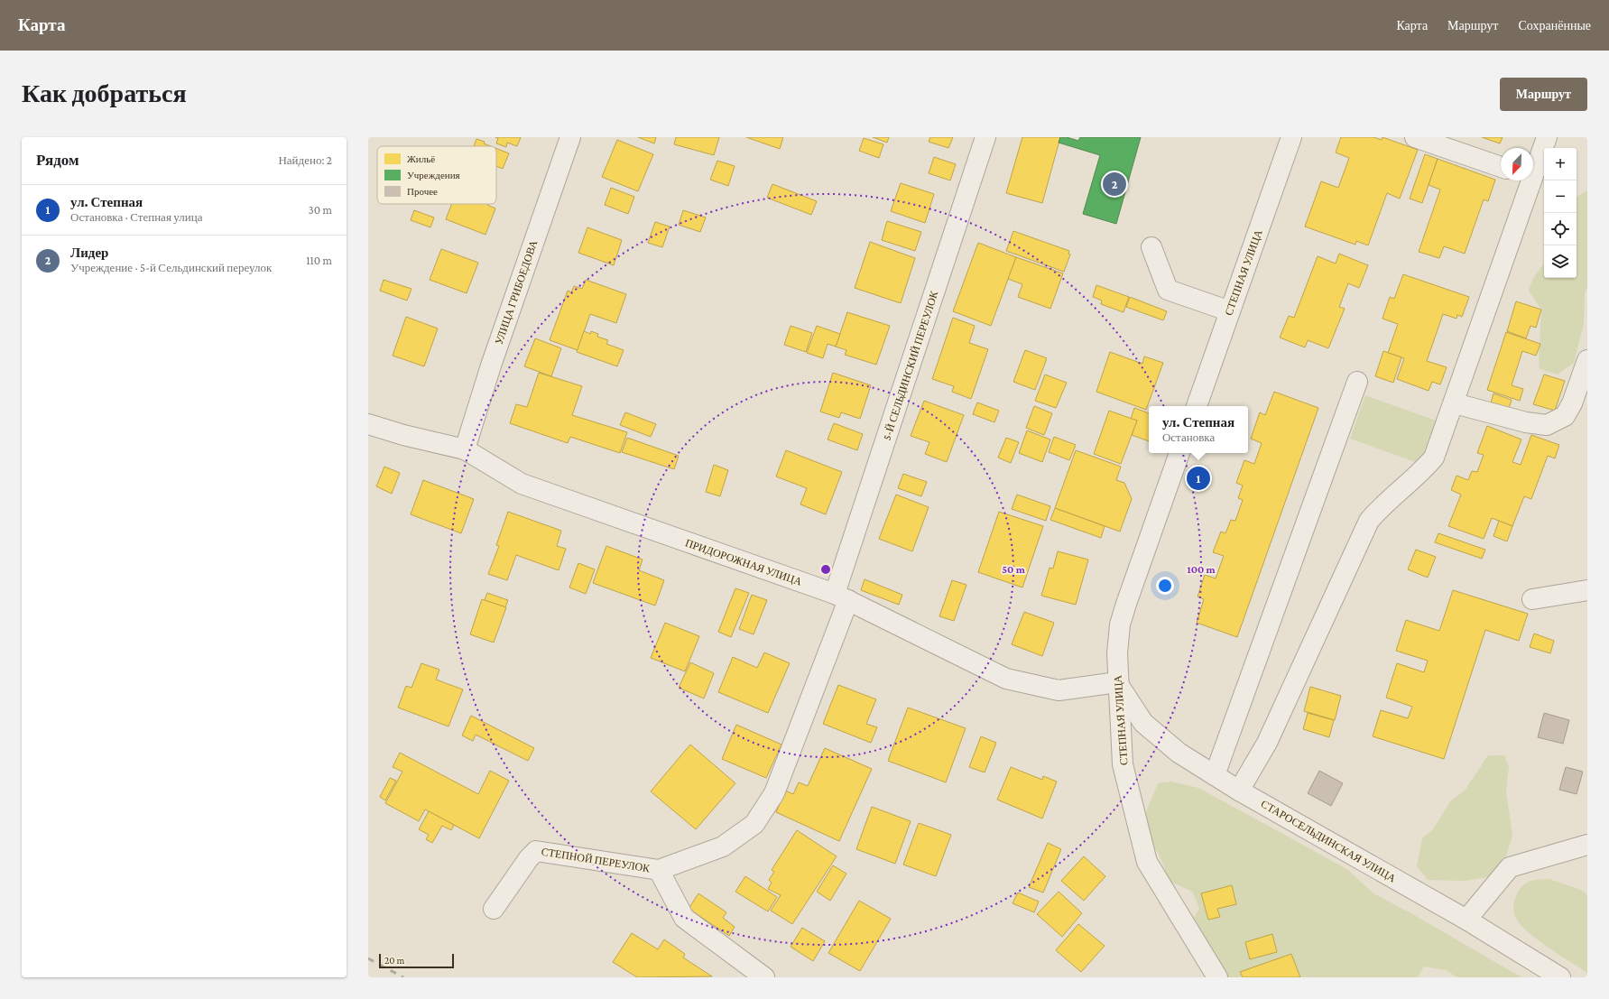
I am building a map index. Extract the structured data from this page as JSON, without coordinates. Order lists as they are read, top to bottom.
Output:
{
  "streets": {
    "street": [
      "СТЕПНАЯ УЛИЦА",
      "УЛИЦА ГРИБОЕДОВА",
      "5-Й СЕЛЬДИНСКИЙ ПЕРЕУЛОК",
      "ПРИДОРОЖНАЯ УЛИЦА",
      "СТАРОСЕЛЬДИНСКАЯ УЛИЦА",
      "СТЕПНОЙ ПЕРЕУЛОК"
    ]
  },
  "crossings": [
    ["СТЕПНАЯ УЛИЦА", "ПРИДОРОЖНАЯ УЛИЦА"],
    ["СТЕПНАЯ УЛИЦА", "СТАРОСЕЛЬДИНСКАЯ УЛИЦА"],
    ["УЛИЦА ГРИБОЕДОВА", "ПРИДОРОЖНАЯ УЛИЦА"],
    ["5-Й СЕЛЬДИНСКИЙ ПЕРЕУЛОК", "ПРИДОРОЖНАЯ УЛИЦА"],
    ["5-Й СЕЛЬДИНСКИЙ ПЕРЕУЛОК", "СТЕПНОЙ ПЕРЕУЛОК"],
    ["ПРИДОРОЖНАЯ УЛИЦА", "СТАРОСЕЛЬДИНСКАЯ УЛИЦА"]
  ],
  "legend": ["Жильё", "Учреждения", "Прочее"],
  "scale_bar": "20 m",
  "north": "bottom left",
  "page": {
    "header": "Карта",
    "nav": ["Карта", "Маршрут", "Сохранённые"],
    "buttons": "Маршрут",
    "title": "Как добраться",
    "heading": ["Рядом", "Найдено: 2"],
    "map_buttons": ["+", "−"],
    "pins": ["2", "1"],
    "list": [
      {
        "mark": "1",
        "name": "ул. Степная",
        "note": "Остановка · Степная улица",
        "value": "30 m"
      },
      {
        "mark": "2",
        "name": "Лидер",
        "note": "Учреждение · 5-й Сельдинский переулок",
        "value": "110 m"
      }
    ],
    "popup": ["ул. Степная", "Остановка"],
    "scale": "20 m"
  },
  "rings": ["50 m", "100 m"]
}
